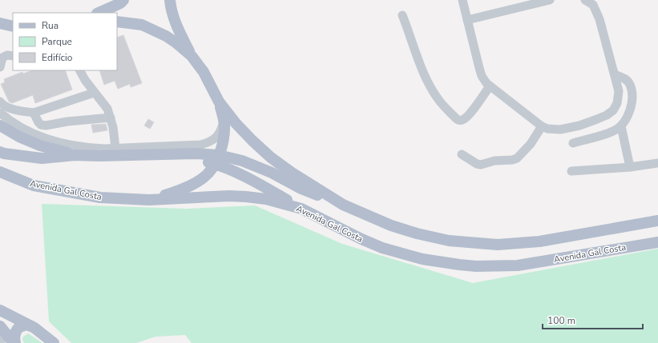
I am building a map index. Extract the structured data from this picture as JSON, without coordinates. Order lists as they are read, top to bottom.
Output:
{
  "streets": {
    "main road": ["Avenida Gal Costa"]
  },
  "legend": ["Rua", "Parque", "Edifício"],
  "scale_bar": "100 m"
}
